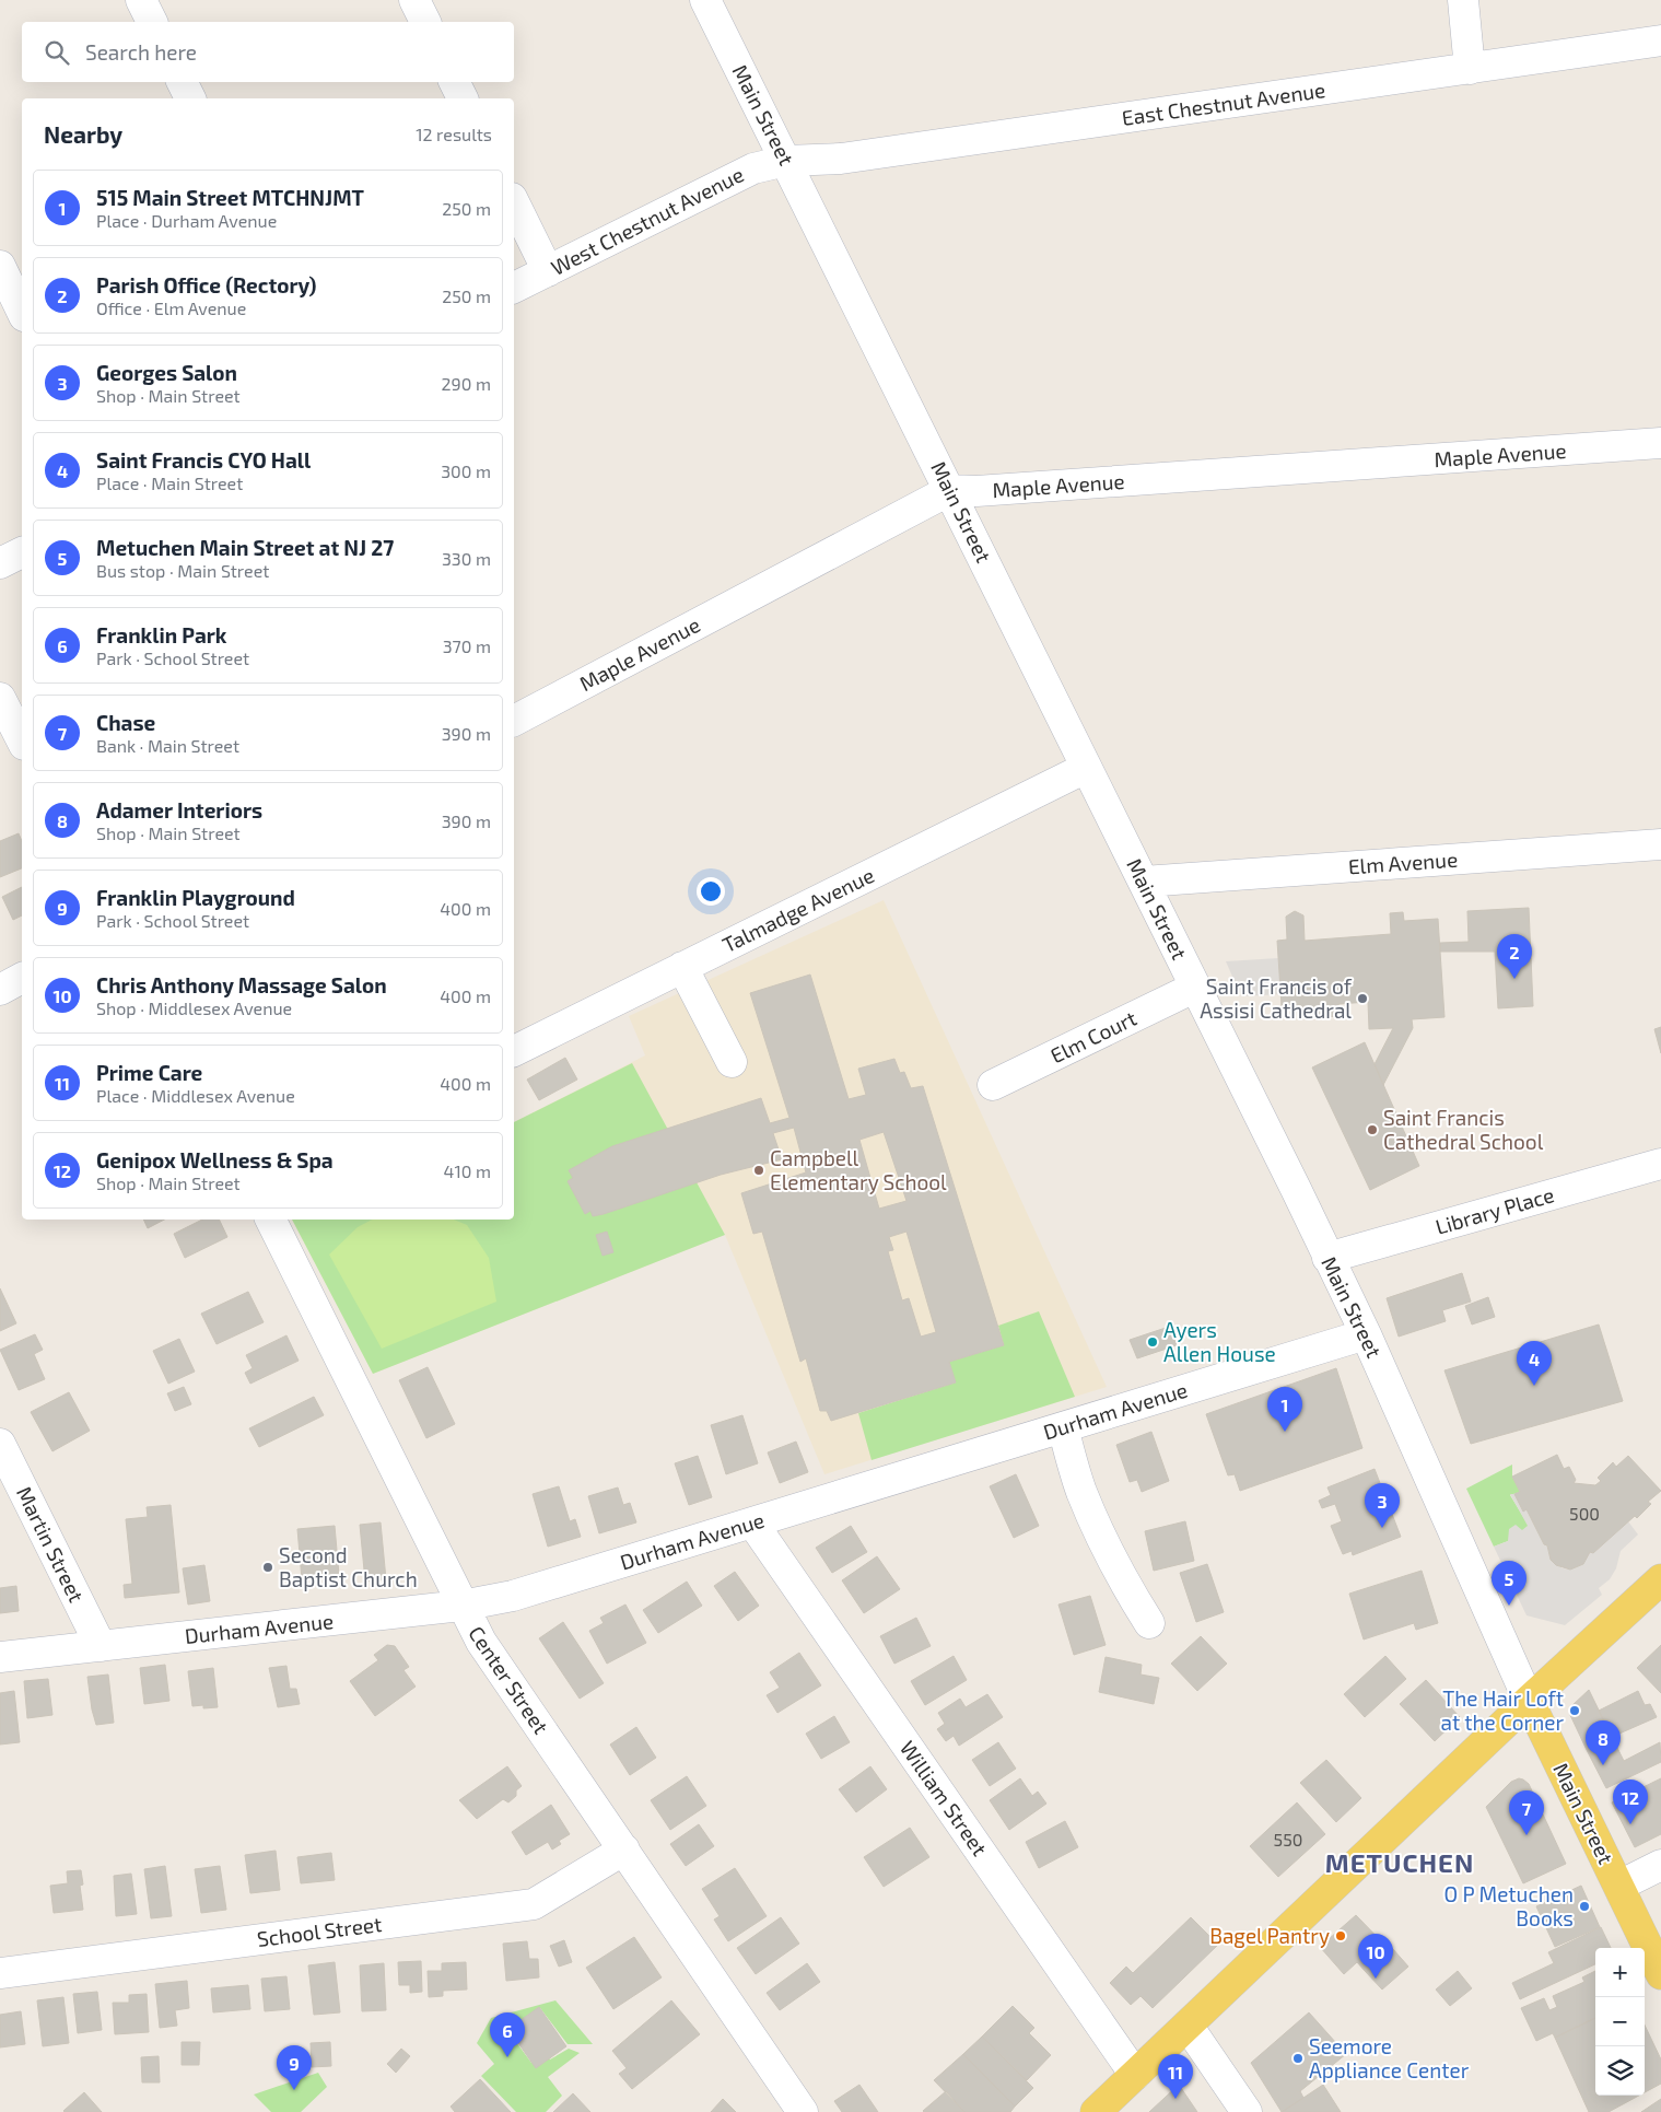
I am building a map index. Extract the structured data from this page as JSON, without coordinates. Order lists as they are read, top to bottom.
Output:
{
  "streets": {
    "main road": ["Main Street"],
    "street": [
      "East Chestnut Avenue",
      "West Chestnut Avenue",
      "Maple Avenue",
      "Elm Avenue",
      "Talmadge Avenue",
      "Elm Court",
      "Library Place",
      "Durham Avenue",
      "Martin Street",
      "Center Street",
      "William Street",
      "School Street"
    ]
  },
  "crossings": [
    ["East Chestnut Avenue", "Main Street"],
    ["East Chestnut Avenue", "West Chestnut Avenue"],
    ["Main Street", "West Chestnut Avenue"],
    ["Main Street", "Maple Avenue"],
    ["Main Street", "Elm Avenue"],
    ["Main Street", "Talmadge Avenue"],
    ["Main Street", "Elm Court"],
    ["Main Street", "Library Place"],
    ["Main Street", "Durham Avenue"],
    ["Durham Avenue", "Martin Street"],
    ["Durham Avenue", "Center Street"],
    ["Durham Avenue", "William Street"],
    ["Center Street", "School Street"]
  ],
  "districts": ["METUCHEN"],
  "places": [
    "Saint Francis of Assisi Cathedral",
    "Saint Francis Cathedral School",
    "Campbell Elementary School",
    "Ayers Allen House",
    "Second Baptist Church",
    "The Hair Loft at the Corner",
    "O P Metuchen Books",
    "Bagel Pantry",
    "Seemore Appliance Center"
  ],
  "house_numbers": ["500", "550"],
  "page": {
    "search": "Search here",
    "heading": ["Nearby", "12 results"],
    "list": [
      {
        "mark": "1",
        "name": "515 Main Street MTCHNJMT",
        "note": "Place · Durham Avenue",
        "value": "250 m"
      },
      {
        "mark": "2",
        "name": "Parish Office (Rectory)",
        "note": "Office · Elm Avenue",
        "value": "250 m"
      },
      {
        "mark": "3",
        "name": "Georges Salon",
        "note": "Shop · Main Street",
        "value": "290 m"
      },
      {
        "mark": "4",
        "name": "Saint Francis CYO Hall",
        "note": "Place · Main Street",
        "value": "300 m"
      },
      {
        "mark": "5",
        "name": "Metuchen Main Street at NJ 27",
        "note": "Bus stop · Main Street",
        "value": "330 m"
      },
      {
        "mark": "6",
        "name": "Franklin Park",
        "note": "Park · School Street",
        "value": "370 m"
      },
      {
        "mark": "7",
        "name": "Chase",
        "note": "Bank · Main Street",
        "value": "390 m"
      },
      {
        "mark": "8",
        "name": "Adamer Interiors",
        "note": "Shop · Main Street",
        "value": "390 m"
      },
      {
        "mark": "9",
        "name": "Franklin Playground",
        "note": "Park · School Street",
        "value": "400 m"
      },
      {
        "mark": "10",
        "name": "Chris Anthony Massage Salon",
        "note": "Shop · Middlesex Avenue",
        "value": "400 m"
      },
      {
        "mark": "11",
        "name": "Prime Care",
        "note": "Place · Middlesex Avenue",
        "value": "400 m"
      },
      {
        "mark": "12",
        "name": "Genipox Wellness & Spa",
        "note": "Shop · Main Street",
        "value": "410 m"
      }
    ],
    "pins": [
      "2",
      "4",
      "1",
      "3",
      "5",
      "8",
      "12",
      "7",
      "10",
      "6",
      "9",
      "11"
    ],
    "map_buttons": ["+", "−"]
  }
}
